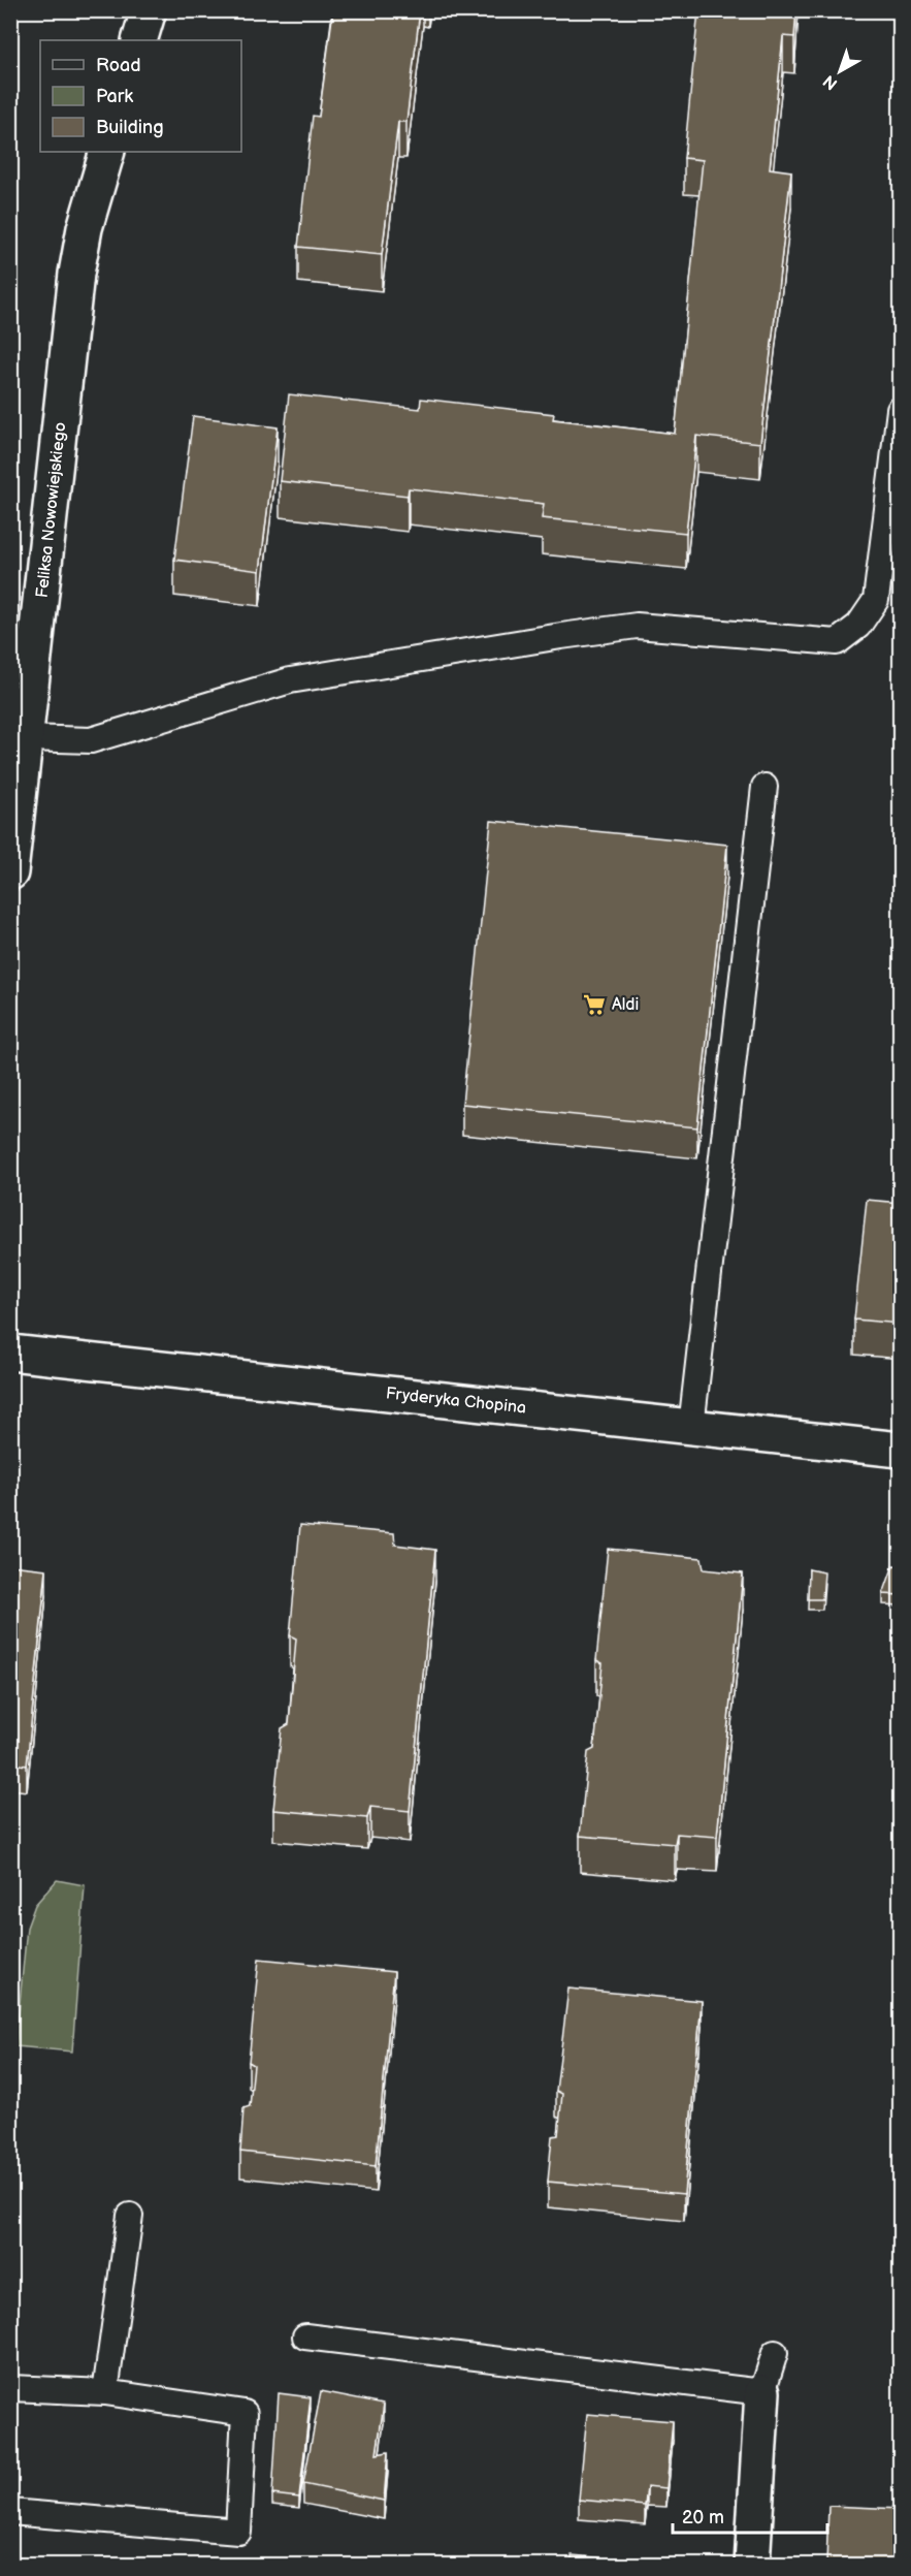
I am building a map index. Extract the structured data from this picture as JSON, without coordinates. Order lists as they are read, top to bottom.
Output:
{
  "streets": {
    "street": ["Feliksa Nowowiejskiego", "Fryderyka Chopina"]
  },
  "places": {
    "supermarket": ["Aldi"]
  },
  "legend": ["Road", "Park", "Building"],
  "scale_bar": "20 m",
  "north": "bottom left"
}
